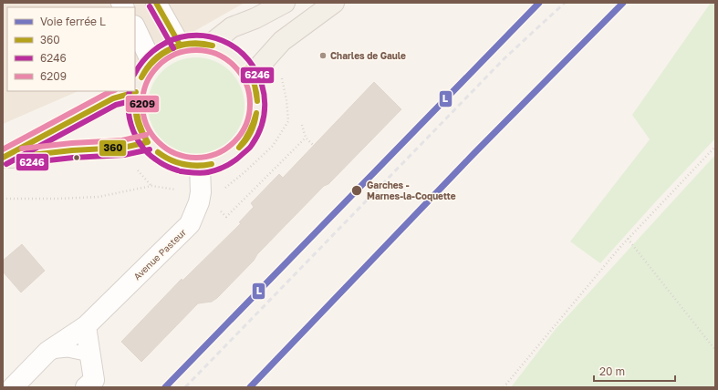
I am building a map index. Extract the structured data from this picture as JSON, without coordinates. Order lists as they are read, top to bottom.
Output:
{
  "streets": {
    "street": ["Avenue Pasteur"]
  },
  "places": ["Charles de Gaule", "Garches - Marnes-la-Coquette"],
  "lines": [
    "rail line L",
    "transit line 360",
    "transit line 6246",
    "transit line 6209"
  ],
  "legend": [
    "Voie ferrée L",
    "360",
    "6246",
    "6209"
  ],
  "scale_bar": "20 m"
}
